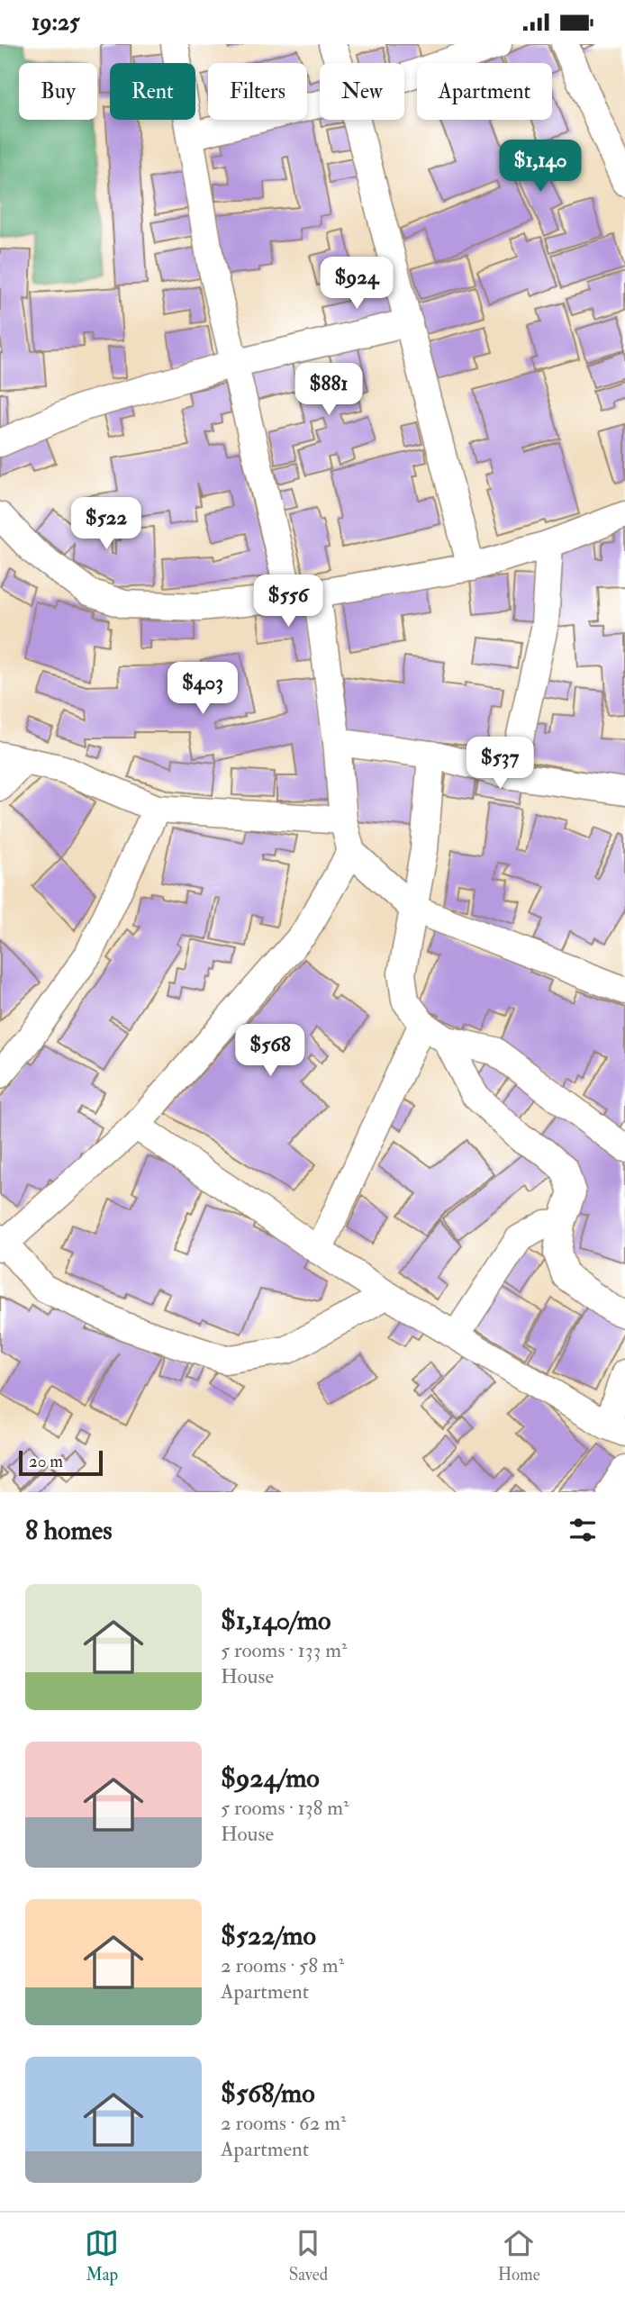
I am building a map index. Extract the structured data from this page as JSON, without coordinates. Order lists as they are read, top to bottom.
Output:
{
  "scale_bar": "20 m",
  "page": {
    "status": "19:25",
    "chip": [
      "Buy",
      "Rent",
      "Filters",
      "New",
      "Apartment"
    ],
    "price": [
      "$1,140",
      "$924",
      "$881",
      "$522",
      "$556",
      "$403",
      "$537",
      "$568"
    ],
    "scale": "20 m",
    "heading": "8 homes",
    "list": [
      {
        "name": "$1,140/mo",
        "note": "5 rooms · 133 m² · House"
      },
      {
        "name": "$924/mo",
        "note": "5 rooms · 138 m² · House"
      },
      {
        "name": "$522/mo",
        "note": "2 rooms · 58 m² · Apartment"
      },
      {
        "name": "$568/mo",
        "note": "2 rooms · 62 m² · Apartment"
      }
    ],
    "tabs": ["Map", "Saved", "Home"]
  }
}
